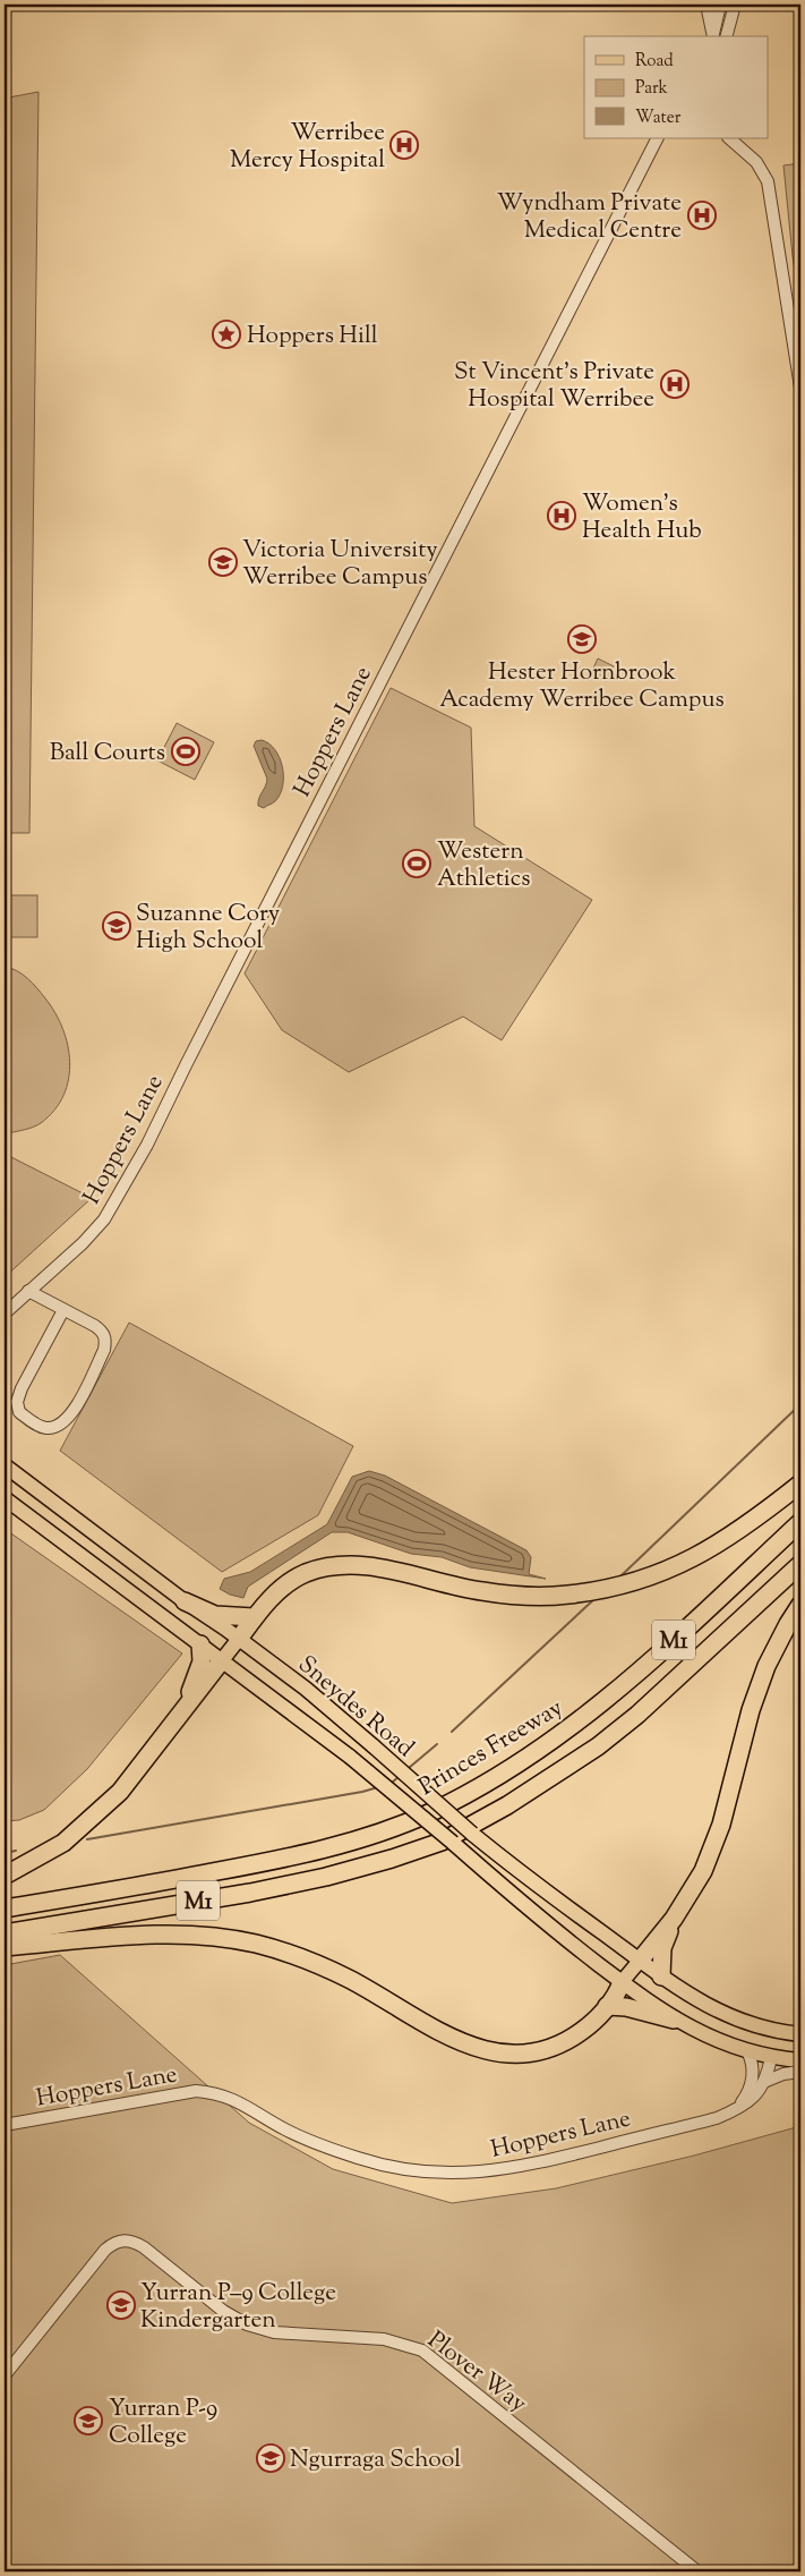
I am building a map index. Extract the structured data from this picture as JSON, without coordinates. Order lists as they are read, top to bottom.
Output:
{
  "streets": {
    "highway": ["M1", "Princes Freeway"],
    "main road": ["Sneydes Road"],
    "street": ["Hoppers Lane", "Plover Way"]
  },
  "crossings": [
    ["Hoppers Lane", "Sneydes Road"]
  ],
  "places": {
    "hospital": [
      "Werribee Mercy Hospital",
      "Wyndham Private Medical Centre",
      "St Vincent's Private Hospital Werribee",
      "Women's Health Hub"
    ],
    "place": ["Hoppers Hill"],
    "school or university": [
      "Victoria University Werribee Campus",
      "Hester Hornbrook Academy Werribee Campus",
      "Suzanne Cory High School",
      "Yurran P–9 College Kindergarten",
      "Yurran P-9 College",
      "Ngurraga School"
    ],
    "sports": ["Ball Courts", "Western Athletics"]
  },
  "legend": ["Road", "Park", "Water"]
}
